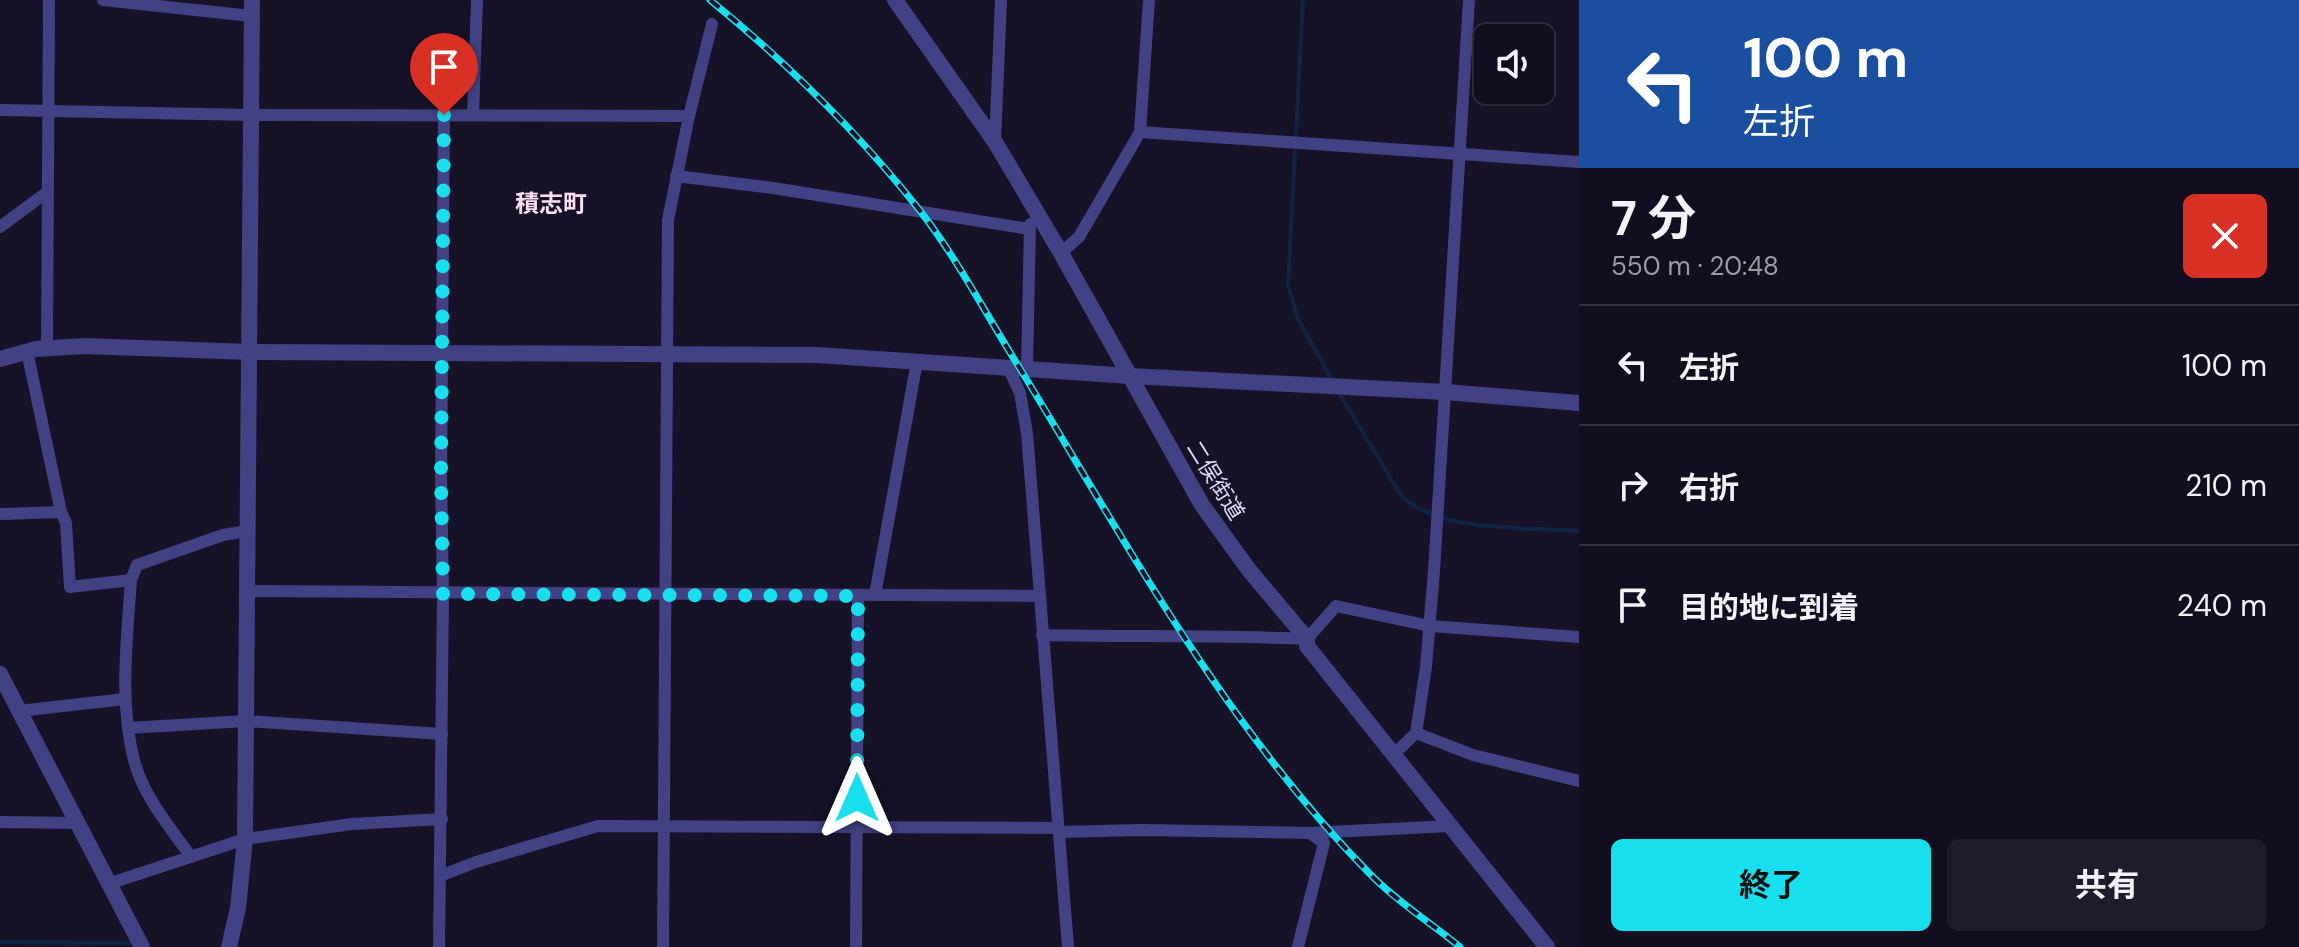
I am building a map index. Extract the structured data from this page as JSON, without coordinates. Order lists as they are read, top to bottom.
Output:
{
  "streets": {
    "street": ["二俣街道"]
  },
  "districts": ["積志町"],
  "page": {
    "turn": ["100 m", "左折"],
    "heading": ["7 分", "550 m · 20:48"],
    "list": [
      {
        "name": "左折",
        "value": "100 m"
      },
      {
        "name": "右折",
        "value": "210 m"
      },
      {
        "name": "目的地に到着",
        "value": "240 m"
      }
    ],
    "buttons": ["終了", "共有"]
  }
}
